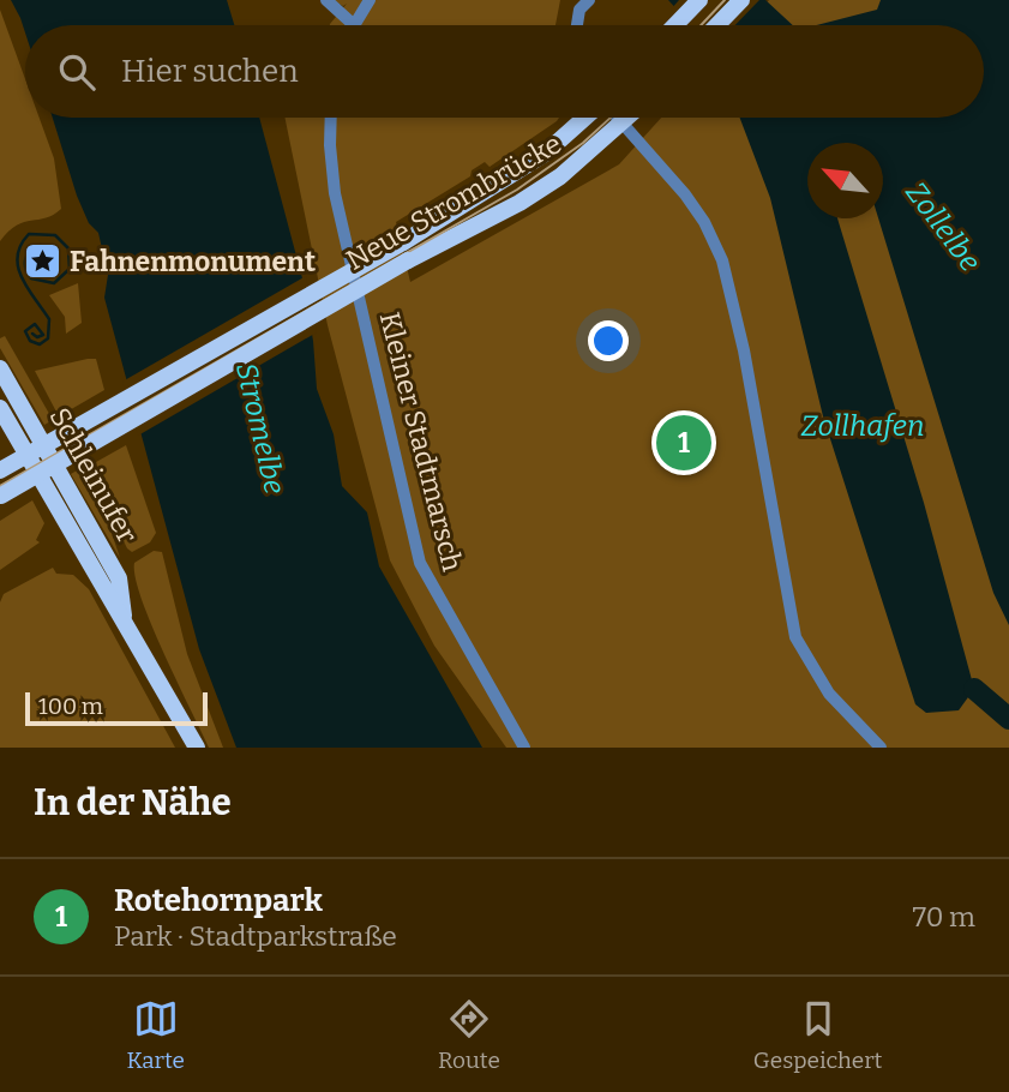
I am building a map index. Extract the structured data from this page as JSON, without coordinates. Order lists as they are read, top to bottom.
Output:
{
  "streets": {
    "main road": ["Neue Strombrücke", "Schleinufer"],
    "street": ["Kleiner Stadtmarsch"]
  },
  "water": ["Zollelbe", "Zollhafen", "Stromelbe"],
  "places": {
    "place": ["Fahnenmonument"]
  },
  "scale_bar": "100 m",
  "north": "top left",
  "page": {
    "search": "Hier suchen",
    "pins": "1",
    "scale": "100 m",
    "heading": "In der Nähe",
    "list": [
      {
        "mark": "1",
        "name": "Rotehornpark",
        "note": "Park · Stadtparkstraße",
        "value": "70 m"
      }
    ],
    "nav": ["Karte", "Route", "Gespeichert"]
  }
}
